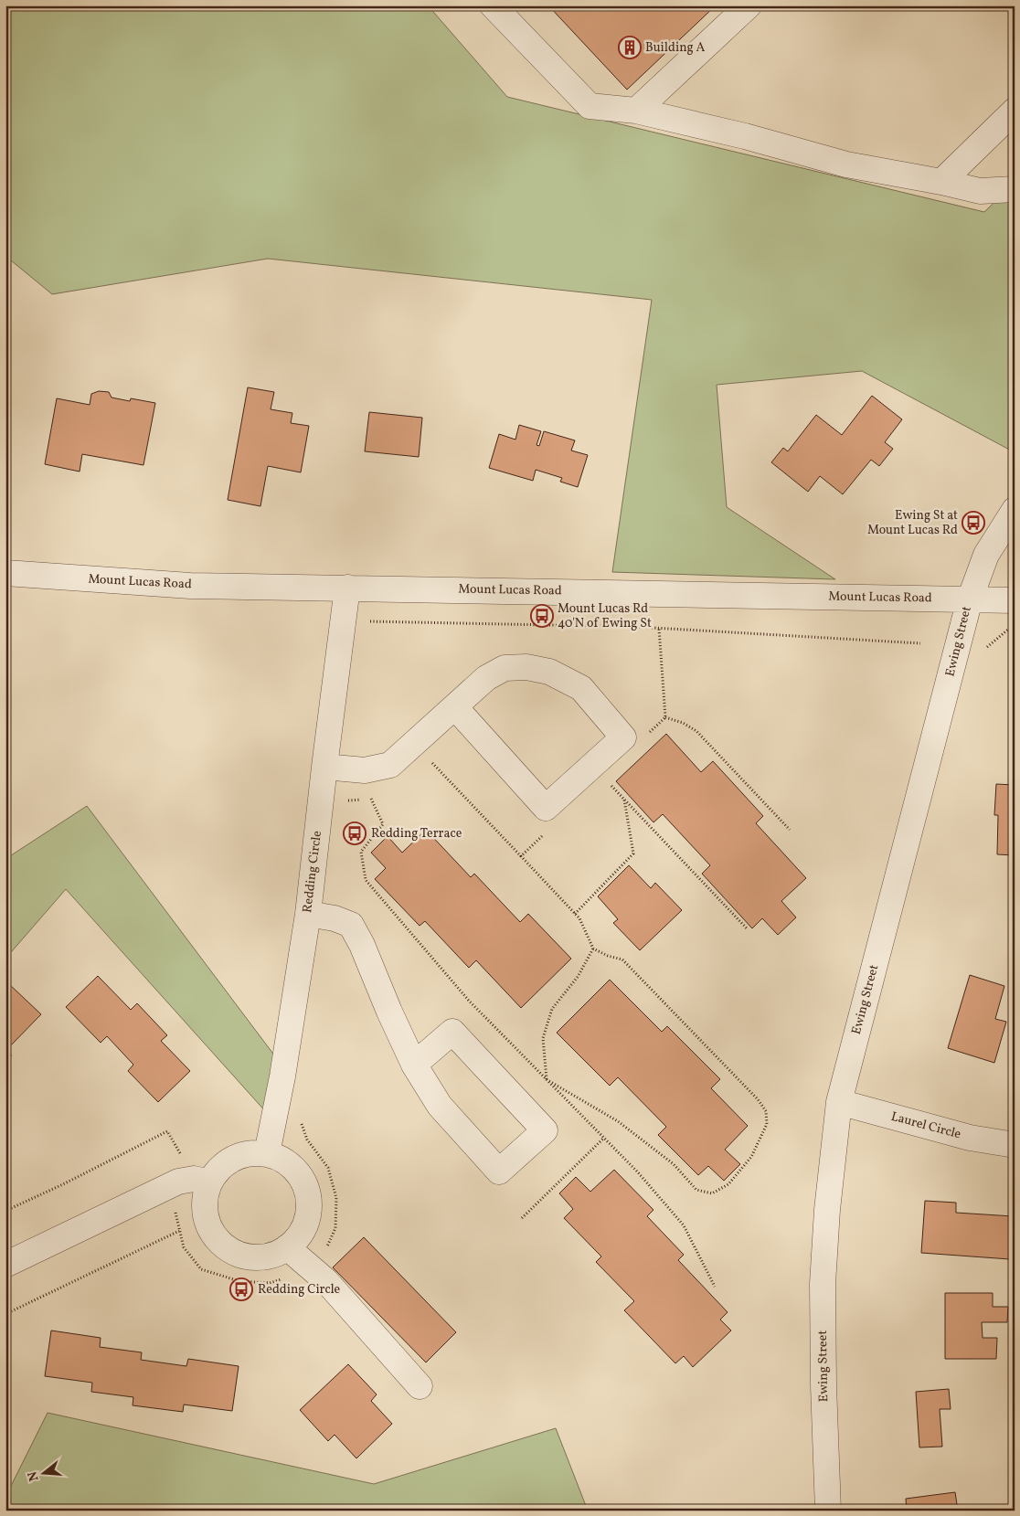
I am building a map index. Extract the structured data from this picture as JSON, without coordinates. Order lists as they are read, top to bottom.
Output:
{
  "streets": {
    "street": [
      "Mount Lucas Road",
      "Ewing Street",
      "Redding Circle",
      "Laurel Circle"
    ]
  },
  "crossings": [
    ["Mount Lucas Road", "Ewing Street"],
    ["Mount Lucas Road", "Redding Circle"],
    ["Ewing Street", "Laurel Circle"]
  ],
  "places": {
    "building": ["Building A"],
    "bus stop": [
      "Ewing St at Mount Lucas Rd",
      "Mount Lucas Rd 40'N of Ewing St",
      "Redding Terrace",
      "Redding Circle"
    ]
  },
  "north": "left"
}
